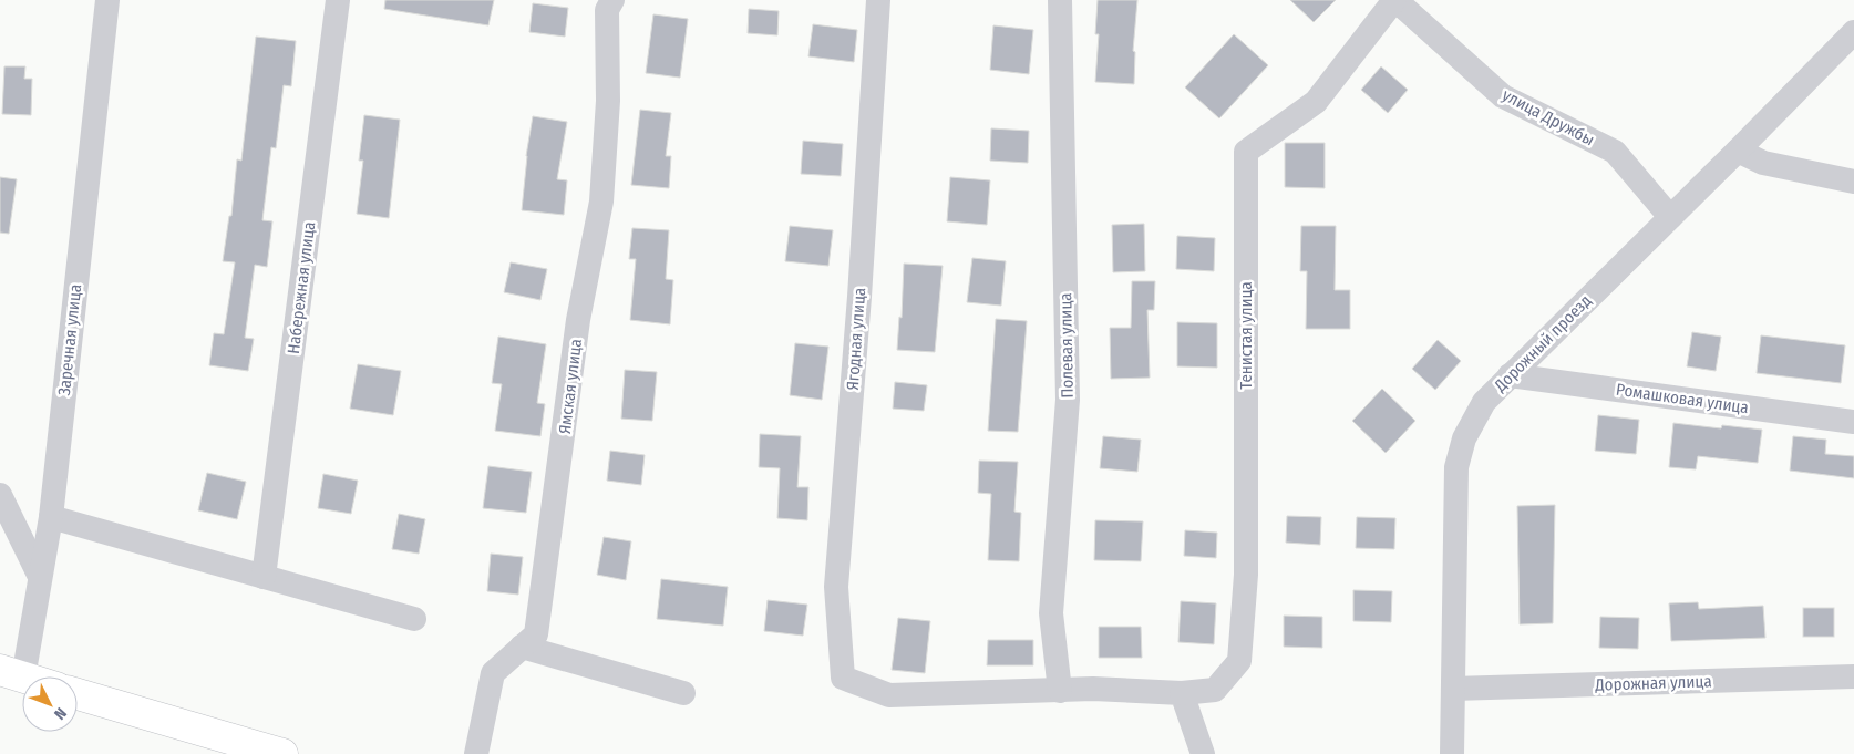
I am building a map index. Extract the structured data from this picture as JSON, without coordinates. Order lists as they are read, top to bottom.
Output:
{
  "streets": {
    "street": [
      "улица Дружбы",
      "Набережная улица",
      "Тенистая улица",
      "Ягодная улица",
      "Заречная улица",
      "Дорожный проезд",
      "Полевая улица",
      "Ямская улица",
      "Ромашковая улица",
      "Дорожная улица"
    ]
  },
  "crossings": [
    ["улица Дружбы", "Тенистая улица"],
    ["улица Дружбы", "Дорожный проезд"],
    ["Ягодная улица", "Полевая улица"],
    ["Дорожный проезд", "Ромашковая улица"],
    ["Дорожный проезд", "Дорожная улица"]
  ],
  "north": "bottom right"
}
